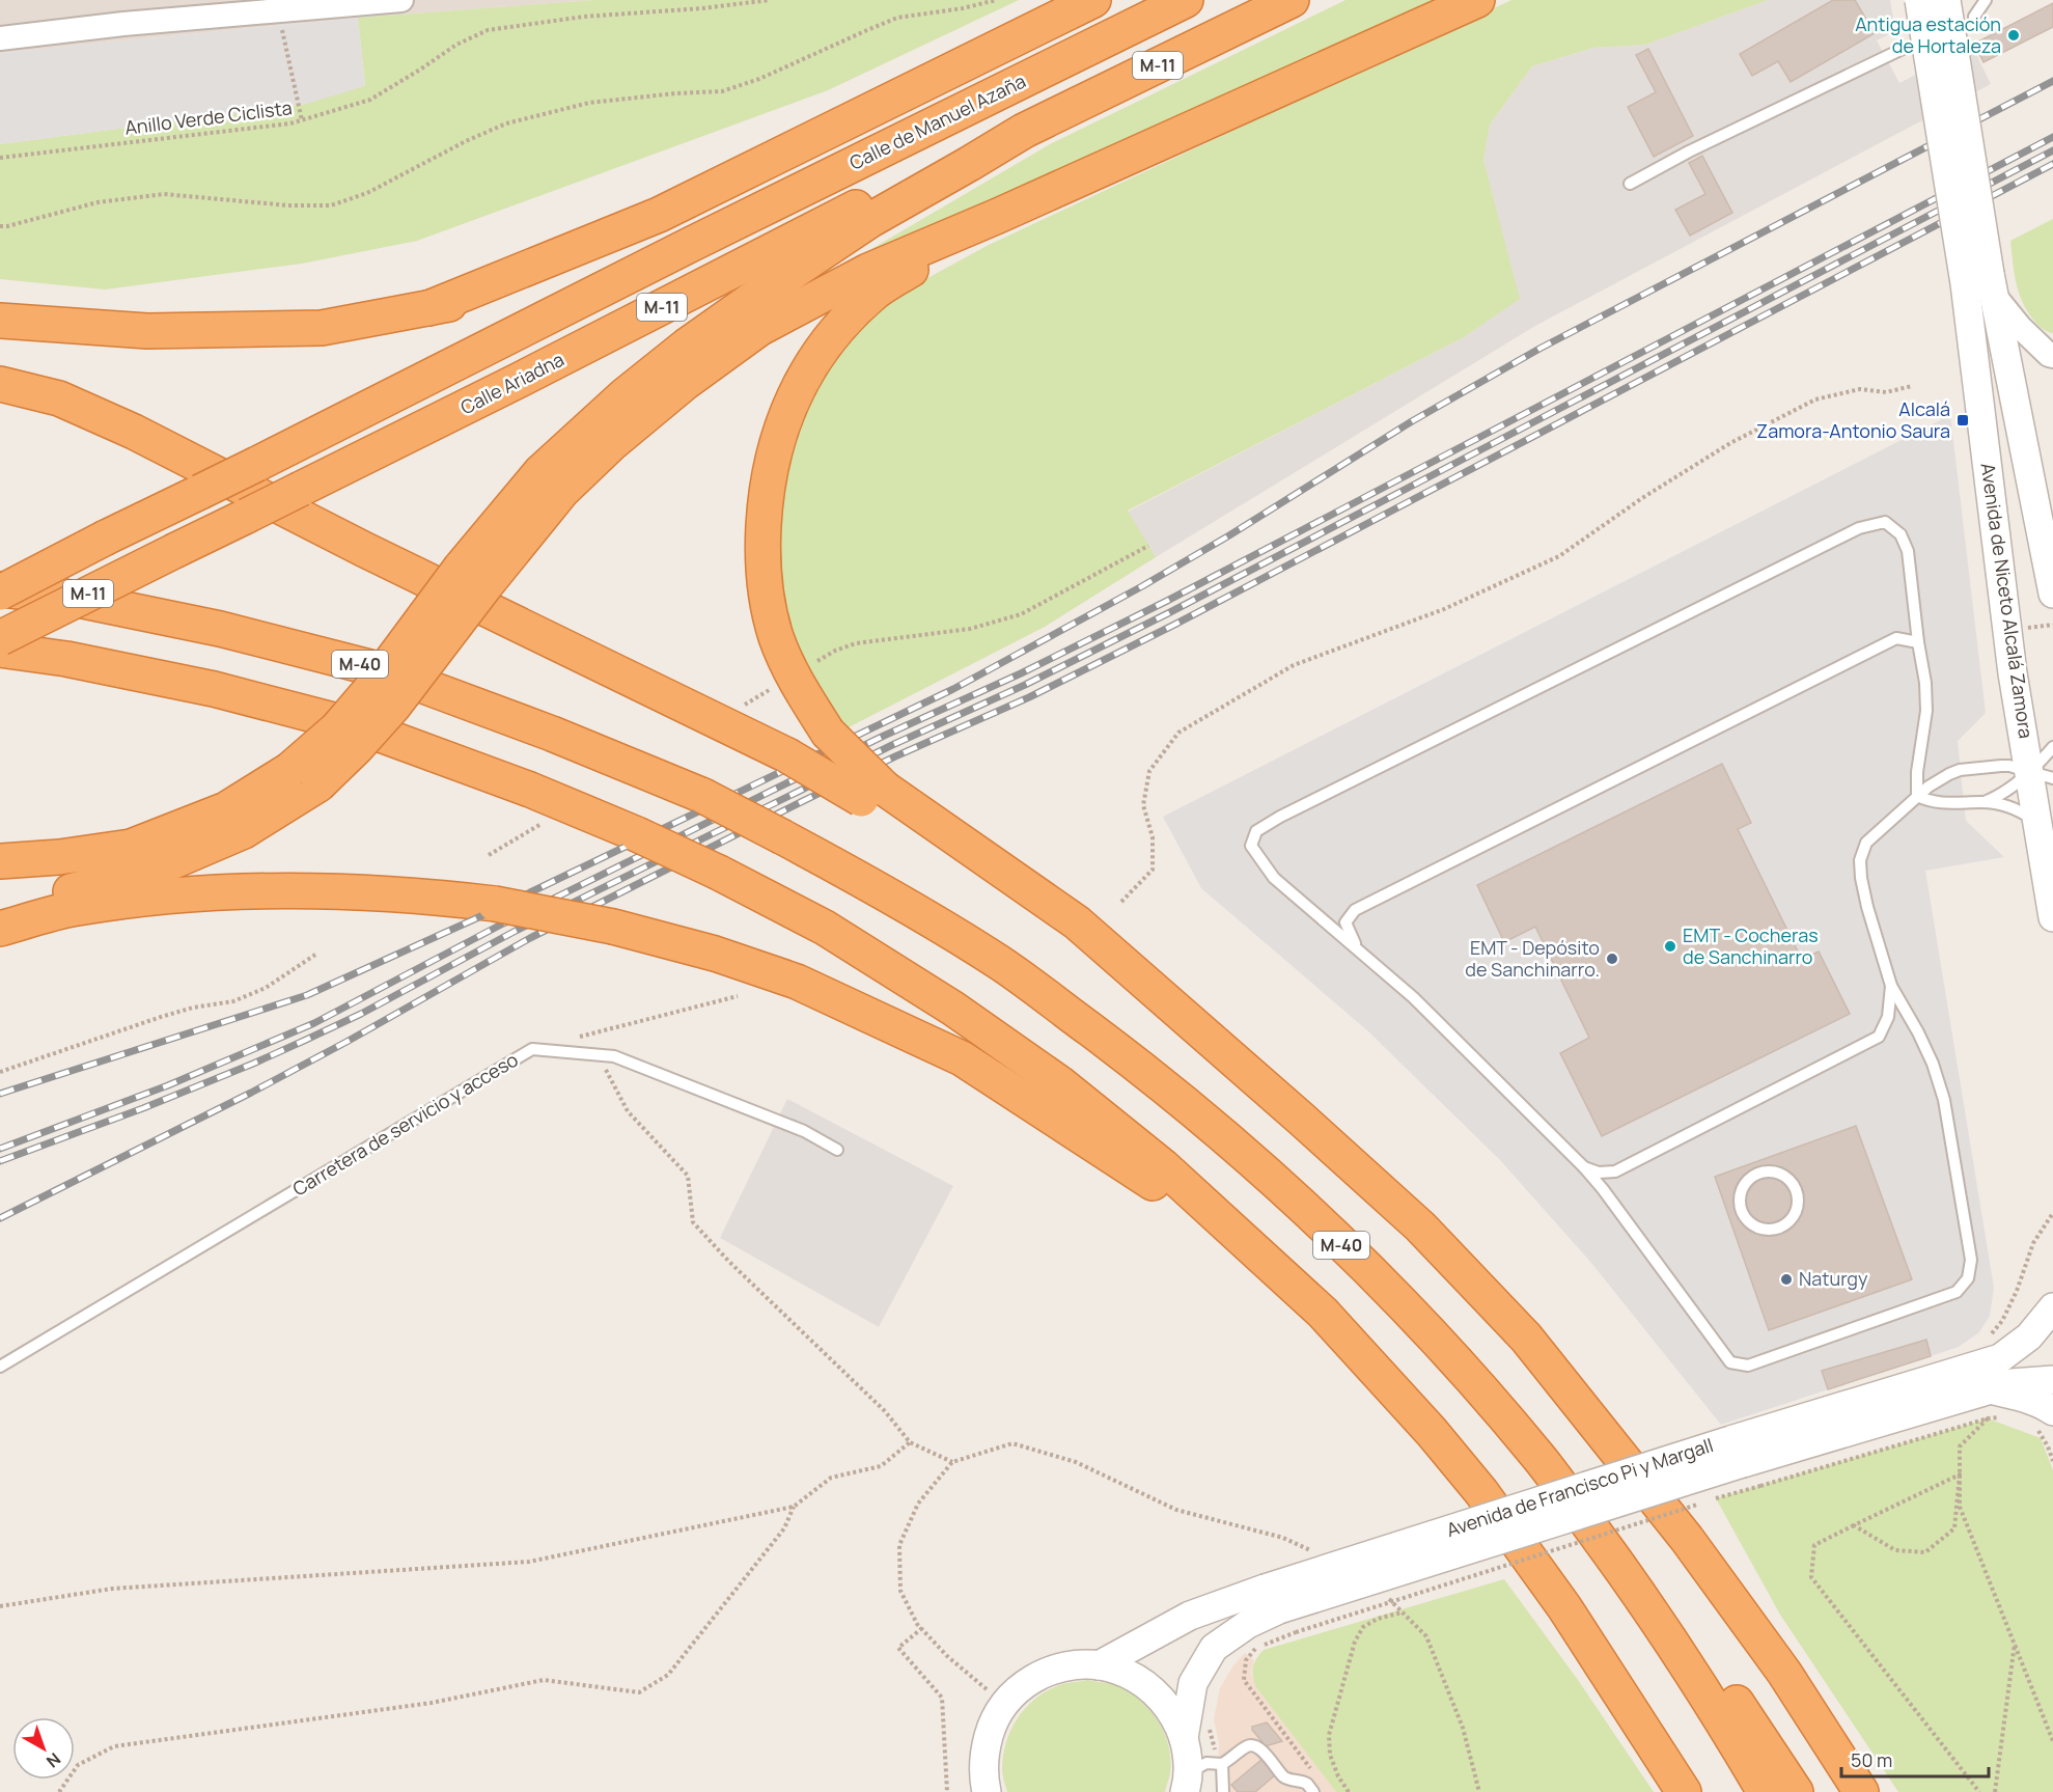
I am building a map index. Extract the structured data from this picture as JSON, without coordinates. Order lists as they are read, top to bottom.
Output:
{
  "streets": {
    "highway": [
      "M-11",
      "Calle de Manuel Azaña",
      "Calle Ariadna",
      "M-40"
    ],
    "street": ["Avenida de Niceto Alcalá Zamora", "Avenida de Francisco Pi y Margall"],
    "lane": ["Carretera de servicio y acceso"],
    "path": ["Anillo Verde Ciclista"]
  },
  "crossings": [
    ["M-11", "Calle de Manuel Azaña"],
    ["M-11", "Calle Ariadna"],
    ["M-11", "M-40"]
  ],
  "places": {
    "other": [
      "Antigua estación de Hortaleza",
      "EMT - Cocheras de Sanchinarro",
      "EMT - Depósito de Sanchinarro.",
      "Naturgy"
    ],
    "transit": ["Alcalá Zamora-Antonio Saura"]
  },
  "scale_bar": "50 m",
  "north": "bottom right"
}
